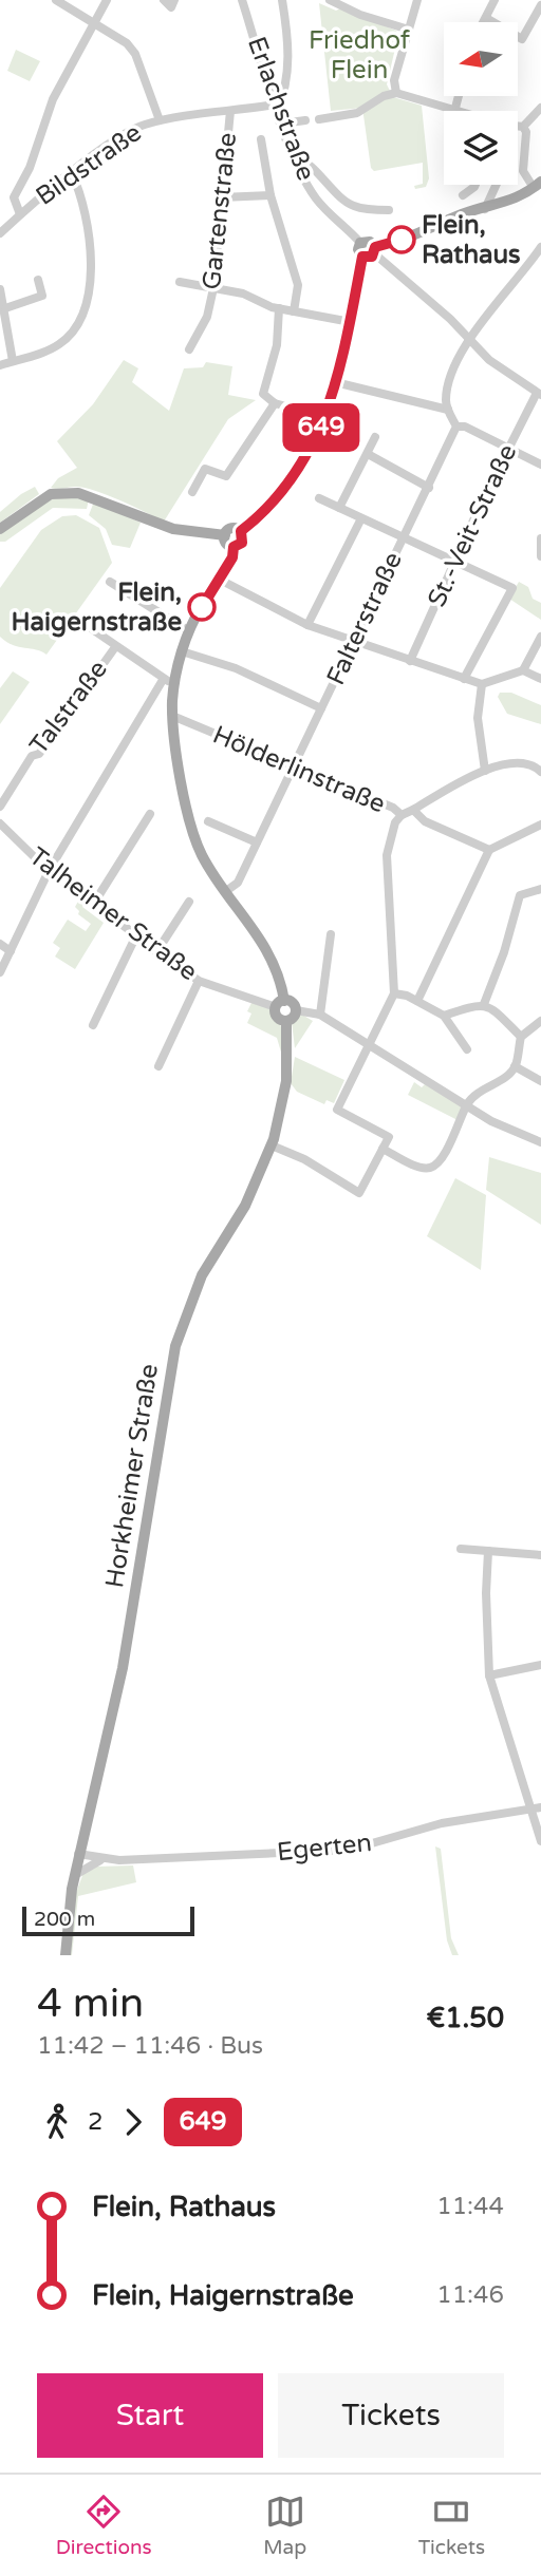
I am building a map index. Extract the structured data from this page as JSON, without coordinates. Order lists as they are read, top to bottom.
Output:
{
  "streets": {
    "main road": ["Horkheimer Straße"],
    "street": [
      "Erlachstraße",
      "Bildstraße",
      "Gartenstraße",
      "St.-Veit-Straße",
      "Falterstraße",
      "Talstraße",
      "Hölderlinstraße",
      "Talheimer Straße",
      "Egerten"
    ]
  },
  "crossings": [
    ["Erlachstraße", "Bildstraße"],
    ["Bildstraße", "Gartenstraße"],
    ["Falterstraße", "Hölderlinstraße"],
    ["Talheimer Straße", "Horkheimer Straße"],
    ["Horkheimer Straße", "Egerten"]
  ],
  "parks": ["Friedhof Flein"],
  "places": ["Flein, Rathaus", "Flein, Haigernstraße"],
  "lines": ["bus line 649"],
  "scale_bar": "200 m",
  "north": "left",
  "page": {
    "on_map": "649",
    "scale": "200 m",
    "heading": ["4 min", "11:42 – 11:46 · Bus", "€1.50"],
    "legs": ["2", "649"],
    "list": [
      {
        "name": "Flein, Rathaus",
        "value": "11:44"
      },
      {
        "name": "Flein, Haigernstraße",
        "value": "11:46"
      }
    ],
    "buttons": ["Start", "Tickets"],
    "tabs": ["Directions", "Map", "Tickets"]
  }
}
